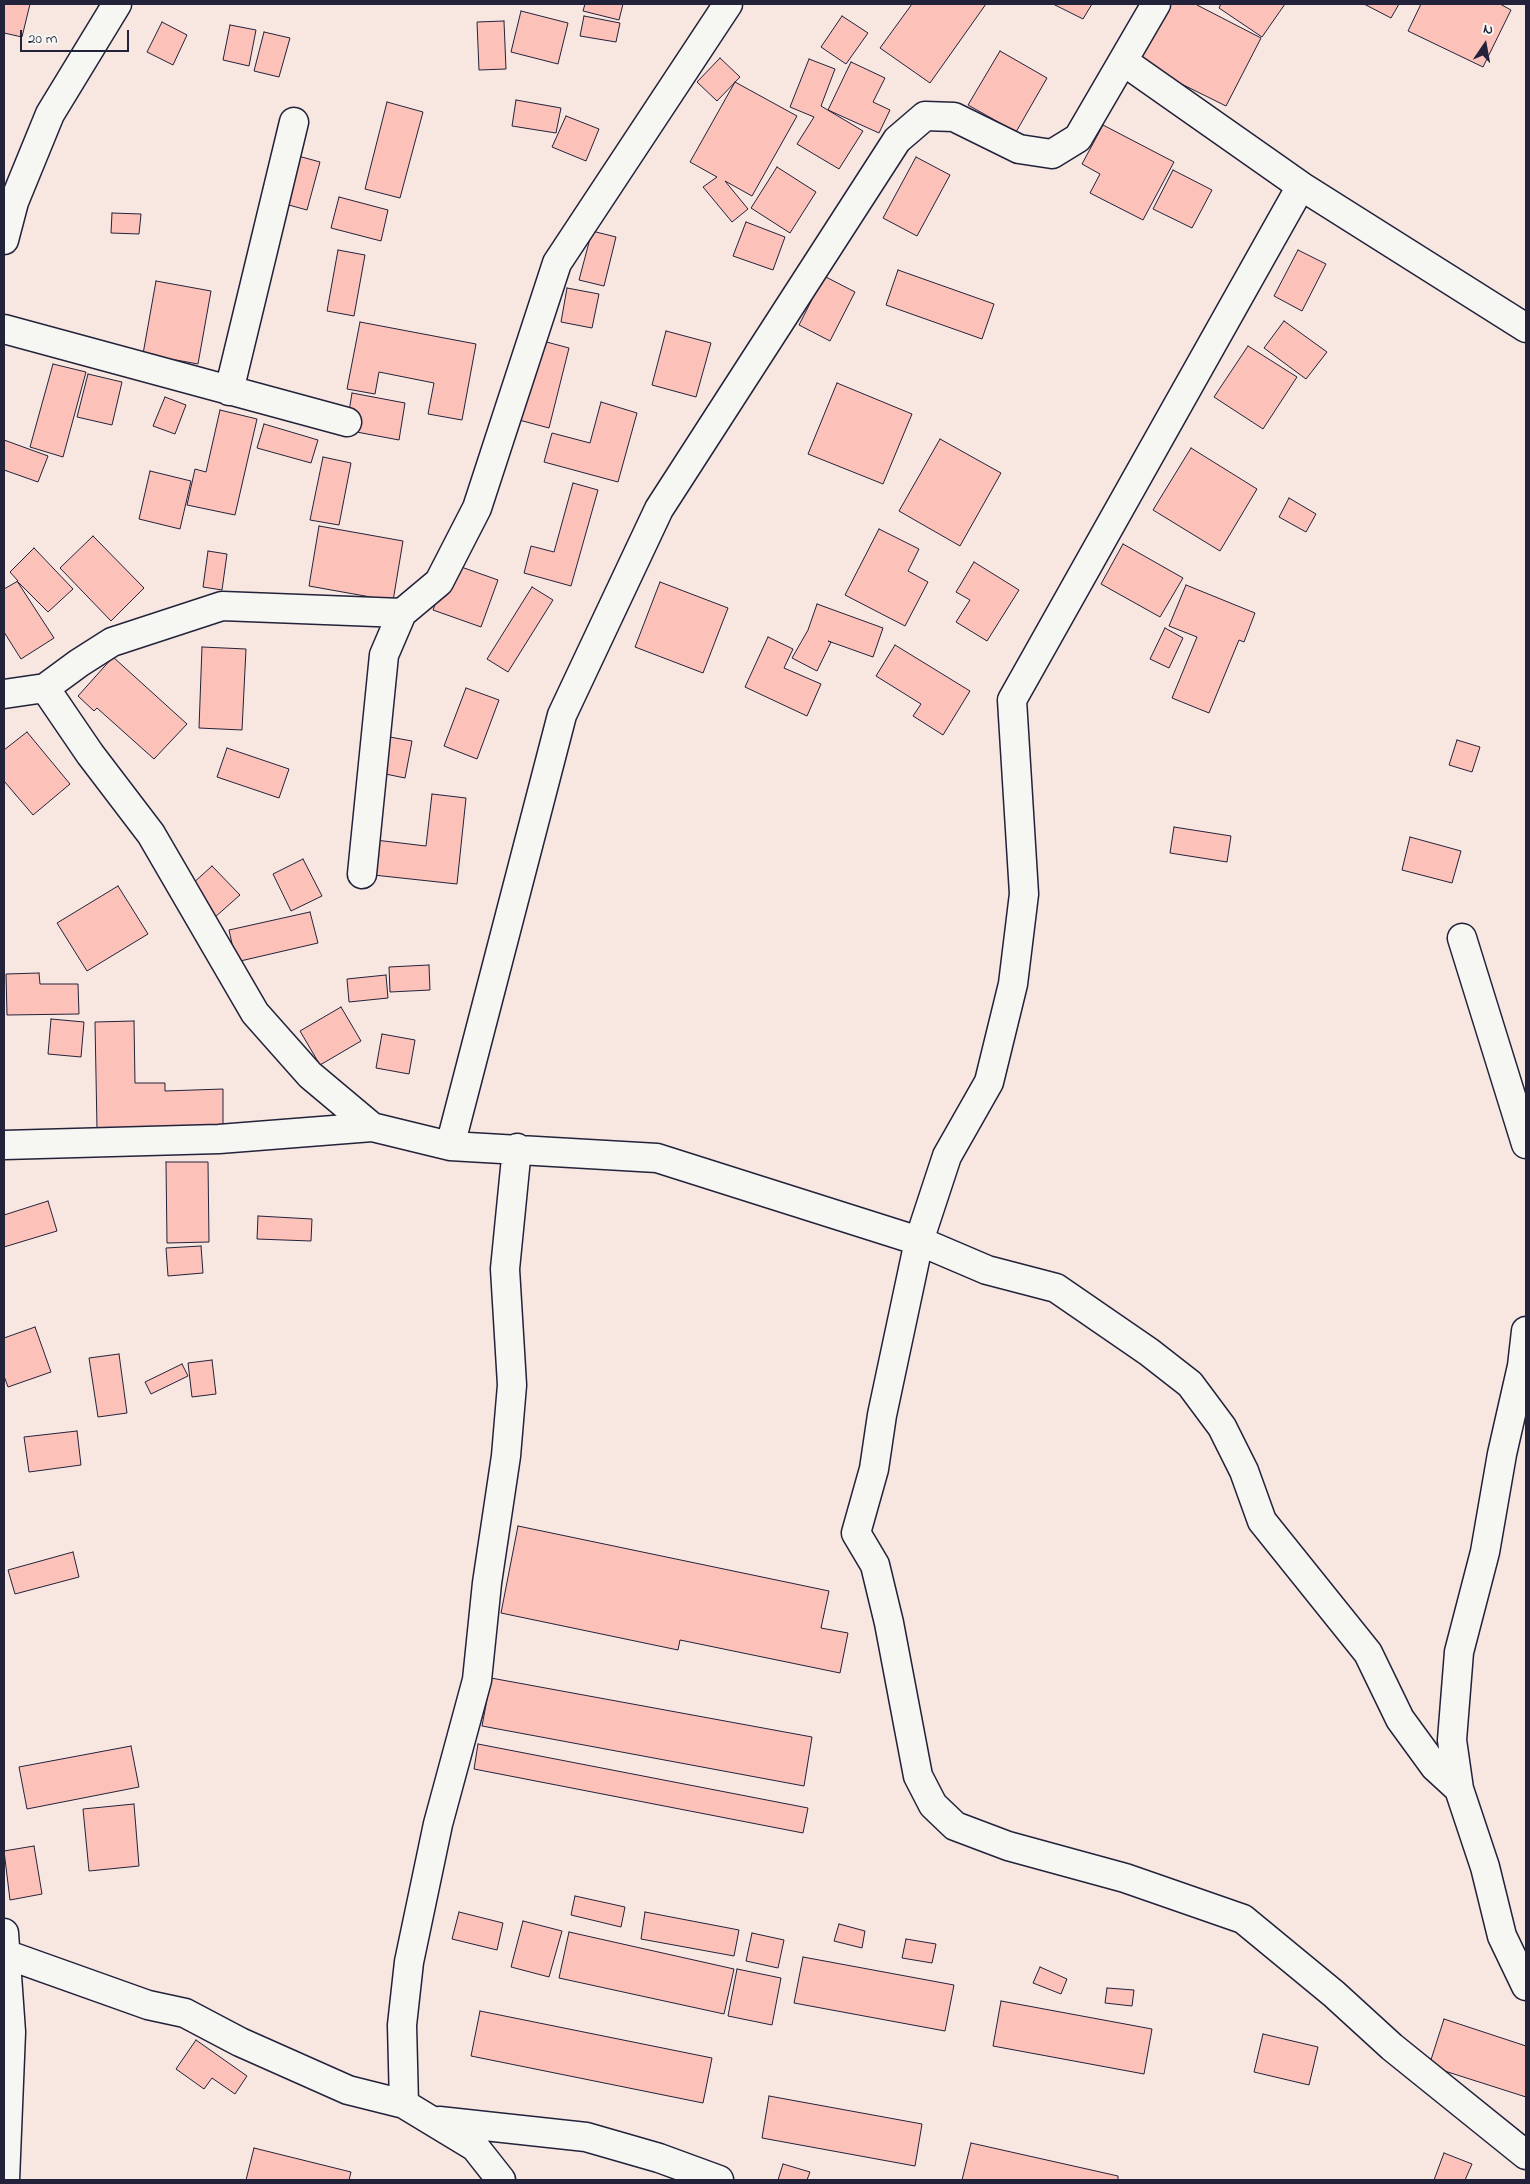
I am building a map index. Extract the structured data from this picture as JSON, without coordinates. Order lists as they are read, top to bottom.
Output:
{
  "scale_bar": "20 m",
  "north": "top"
}
